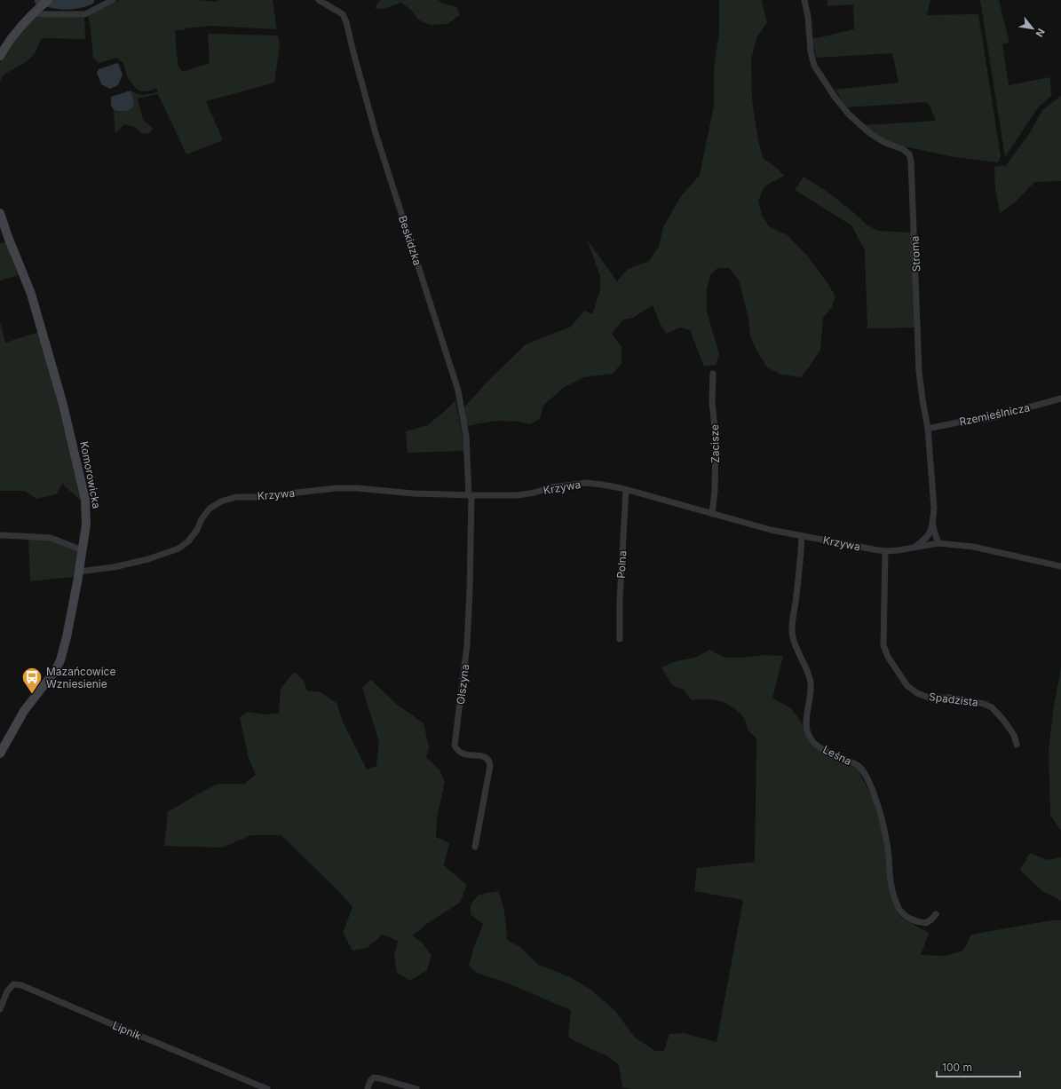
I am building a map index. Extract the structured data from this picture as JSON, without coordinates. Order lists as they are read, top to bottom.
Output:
{
  "streets": {
    "street": [
      "Beskidzka",
      "Stroma",
      "Rzemieślnicza",
      "Zacisze",
      "Komorowicka",
      "Krzywa",
      "Polna",
      "Olszyna",
      "Spadzista",
      "Leśna",
      "Lipnik"
    ]
  },
  "crossings": [
    ["Beskidzka", "Krzywa"],
    ["Beskidzka", "Olszyna"],
    ["Stroma", "Rzemieślnicza"],
    ["Stroma", "Krzywa"],
    ["Zacisze", "Krzywa"],
    ["Komorowicka", "Krzywa"],
    ["Krzywa", "Polna"],
    ["Krzywa", "Olszyna"],
    ["Krzywa", "Spadzista"],
    ["Krzywa", "Leśna"]
  ],
  "places": {
    "bus stop": ["Mazańcowice Wzniesienie"]
  },
  "scale_bar": "100 m",
  "north": "bottom right"
}
